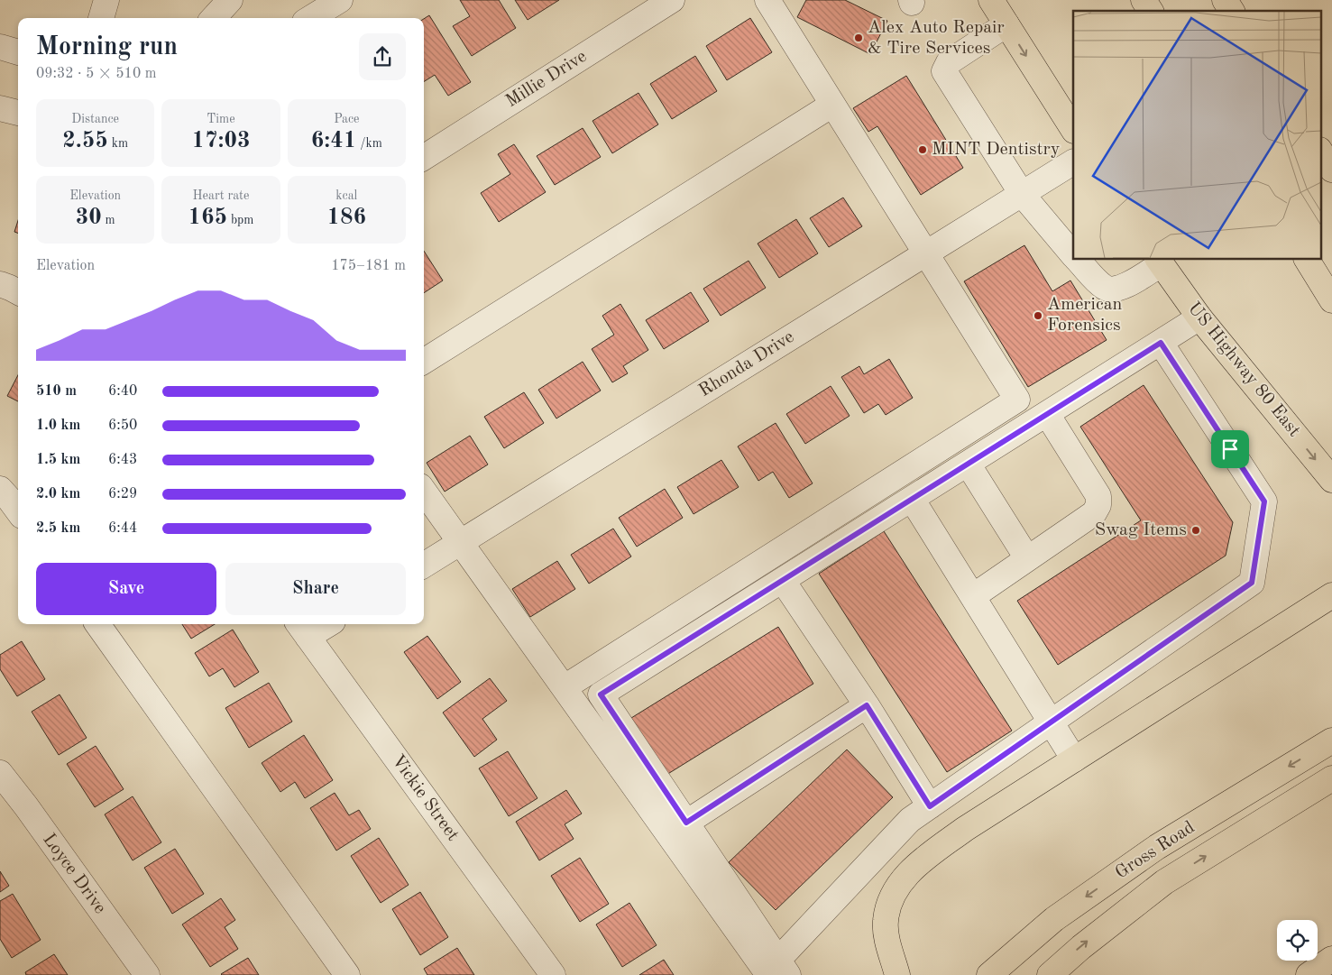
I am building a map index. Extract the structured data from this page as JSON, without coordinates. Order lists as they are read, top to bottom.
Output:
{
  "streets": {
    "main road": ["US Highway 80 East", "Gross Road"],
    "street": [
      "Millie Drive",
      "Rhonda Drive",
      "Vickie Street",
      "Loyce Drive"
    ]
  },
  "one_way": ["US Highway 80 East"],
  "places": [
    "Alex Auto Repair & Tire Services",
    "MINT Dentistry",
    "American Forensics",
    "Swag Items"
  ],
  "page": {
    "heading": ["Morning run", "09:32 · 5 × 510 m"],
    "stats": [
      ["Distance", "2.55 km"],
      ["Time", "17:03"],
      ["Pace", "6:41 /km"],
      ["Elevation", "30 m"],
      ["Heart rate", "165 bpm"],
      ["kcal", "186"]
    ],
    "chart": ["Elevation", "175–181 m"],
    "list": [
      {
        "name": "510 m",
        "note": "6:40"
      },
      {
        "name": "1.0 km",
        "note": "6:50"
      },
      {
        "name": "1.5 km",
        "note": "6:43"
      },
      {
        "name": "2.0 km",
        "note": "6:29"
      },
      {
        "name": "2.5 km",
        "note": "6:44"
      }
    ],
    "buttons": ["Save", "Share"]
  }
}
